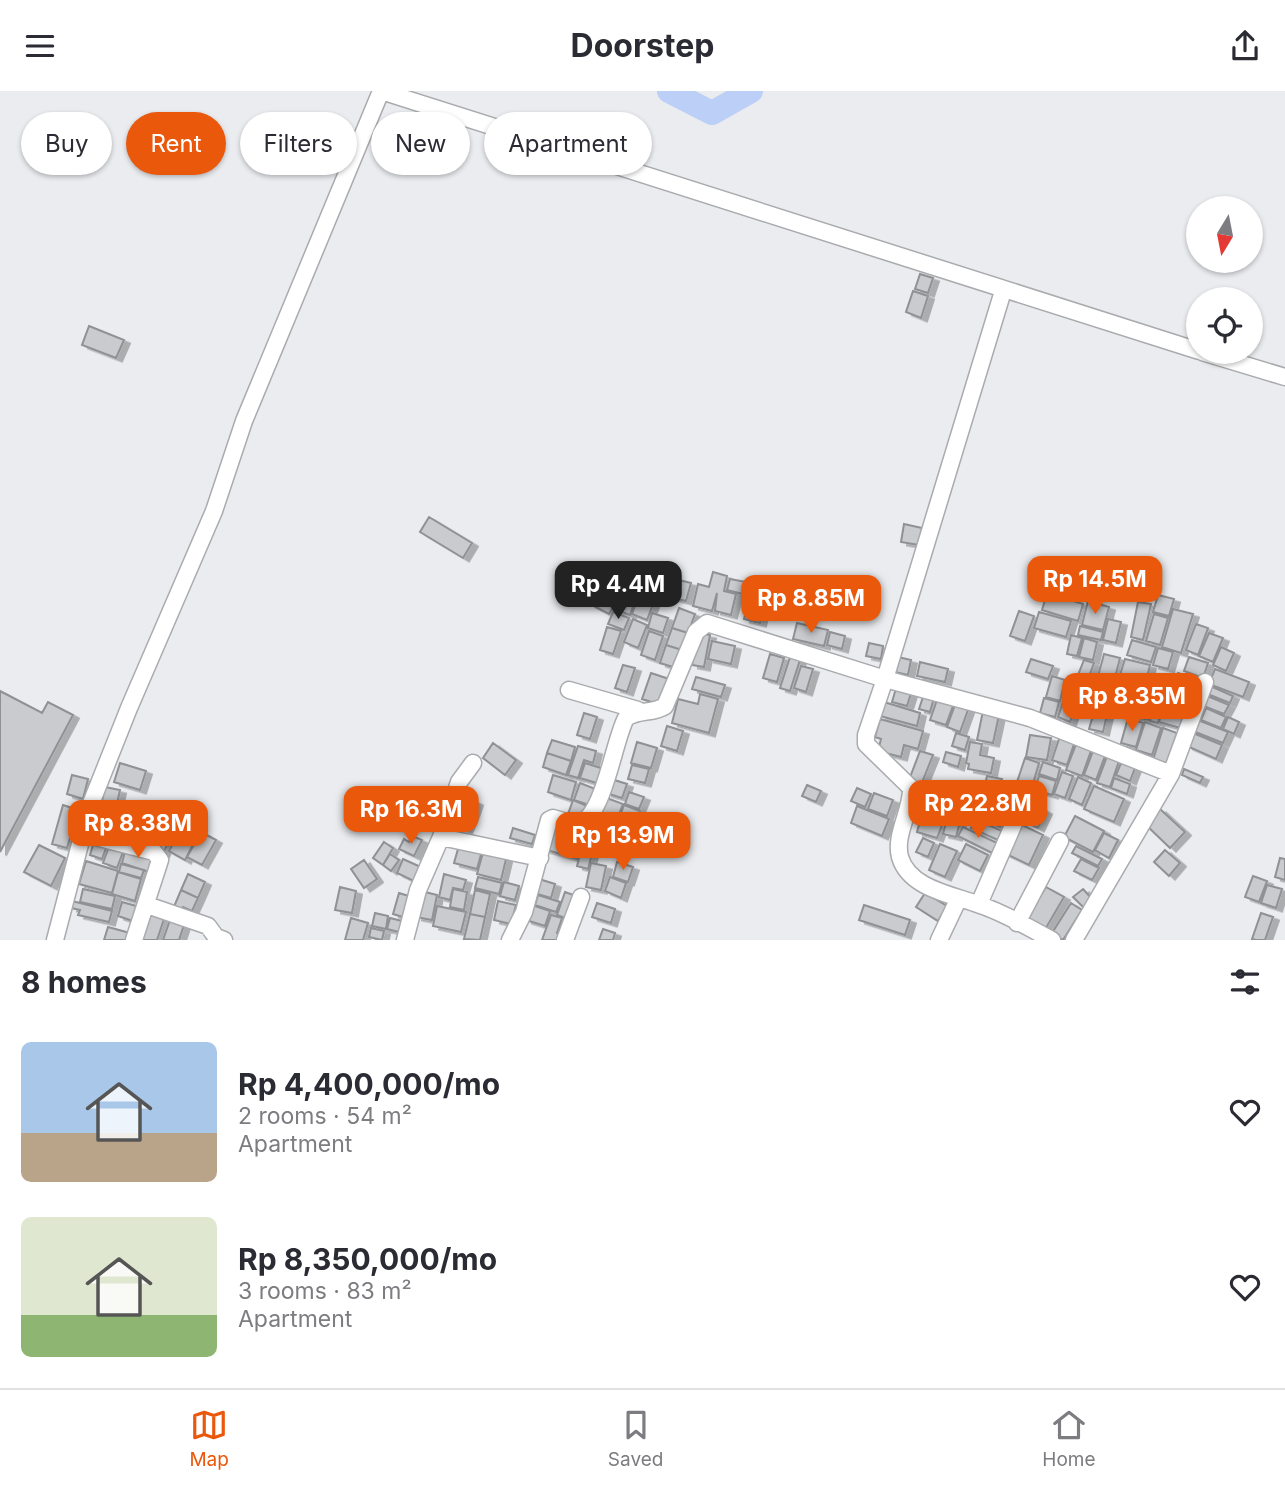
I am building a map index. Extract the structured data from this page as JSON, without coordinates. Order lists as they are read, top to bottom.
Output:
{
  "north": "bottom",
  "page": {
    "header": "Doorstep",
    "chip": [
      "Buy",
      "Rent",
      "Filters",
      "New",
      "Apartment"
    ],
    "price": [
      "Rp 14.5M",
      "Rp 4.4M",
      "Rp 8.85M",
      "Rp 8.35M",
      "Rp 22.8M",
      "Rp 16.3M",
      "Rp 8.38M",
      "Rp 13.9M"
    ],
    "heading": "8 homes",
    "list": [
      {
        "name": "Rp 4,400,000/mo",
        "note": "2 rooms · 54 m² · Apartment"
      },
      {
        "name": "Rp 8,350,000/mo",
        "note": "3 rooms · 83 m² · Apartment"
      }
    ],
    "tabs": ["Map", "Saved", "Home"]
  }
}
